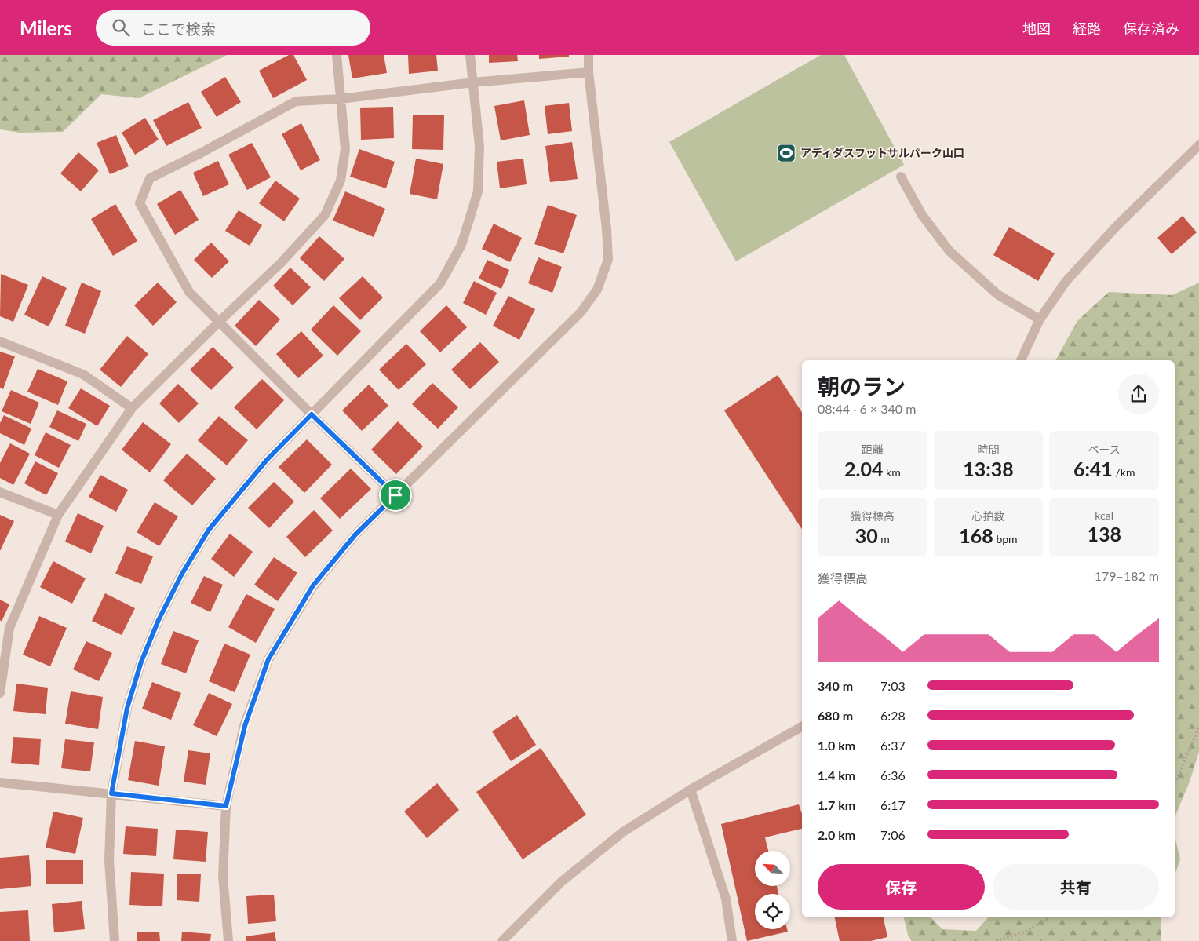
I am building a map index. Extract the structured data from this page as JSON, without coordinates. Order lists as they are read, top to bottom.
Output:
{
  "places": {
    "sports": ["アディダスフットサルパーク山口"]
  },
  "north": "top left",
  "page": {
    "header": "Milers",
    "search": "ここで検索",
    "nav": ["地図", "経路", "保存済み"],
    "heading": ["朝のラン", "08:44 · 6 × 340 m"],
    "stats": [
      ["距離", "2.04 km"],
      ["時間", "13:38"],
      ["ペース", "6:41 /km"],
      ["獲得標高", "30 m"],
      ["心拍数", "168 bpm"],
      ["kcal", "138"]
    ],
    "chart": ["獲得標高", "179–182 m"],
    "list": [
      {
        "name": "340 m",
        "note": "7:03"
      },
      {
        "name": "680 m",
        "note": "6:28"
      },
      {
        "name": "1.0 km",
        "note": "6:37"
      },
      {
        "name": "1.4 km",
        "note": "6:36"
      },
      {
        "name": "1.7 km",
        "note": "6:17"
      },
      {
        "name": "2.0 km",
        "note": "7:06"
      }
    ],
    "buttons": ["保存", "共有"]
  }
}
